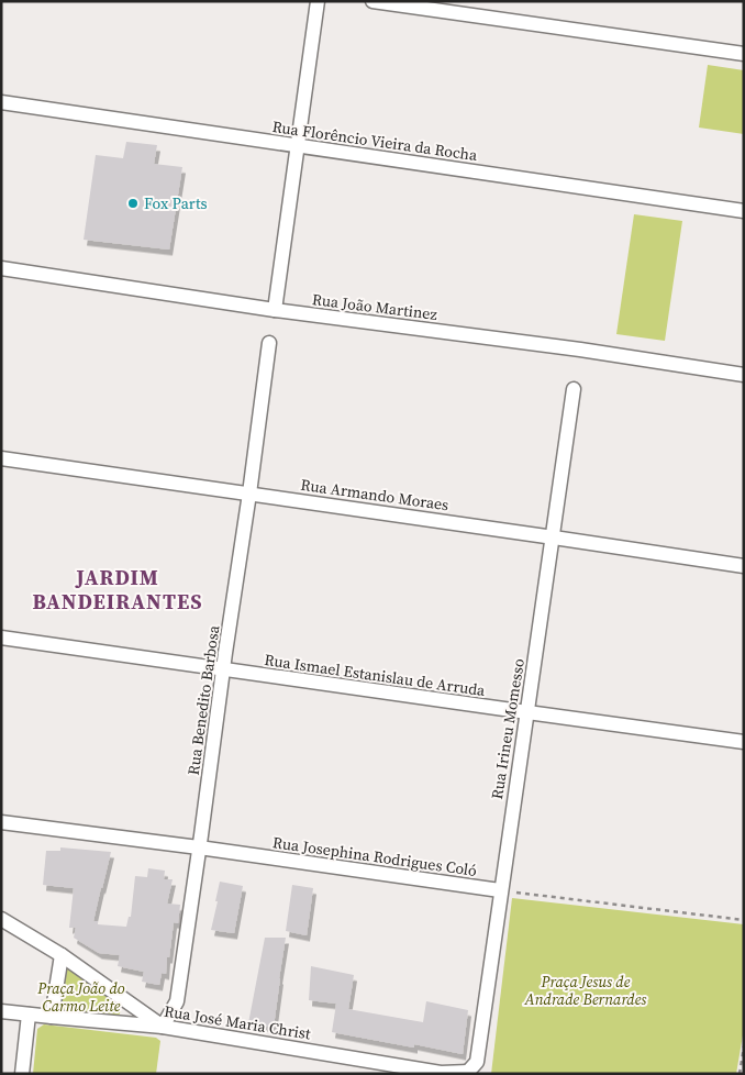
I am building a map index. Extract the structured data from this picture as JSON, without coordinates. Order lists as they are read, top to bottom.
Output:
{
  "streets": {
    "street": [
      "Rua Florêncio Vieira da Rocha",
      "Rua João Martinez",
      "Rua Armando Moraes",
      "Rua Ismael Estanislau de Arruda",
      "Rua Benedito Barbosa",
      "Rua Irineu Momesso",
      "Rua Josephina Rodrigues Coló",
      "Rua José Maria Christ"
    ]
  },
  "crossings": [
    ["Rua Armando Moraes", "Rua Benedito Barbosa"],
    ["Rua Armando Moraes", "Rua Irineu Momesso"],
    ["Rua Ismael Estanislau de Arruda", "Rua Benedito Barbosa"],
    ["Rua Ismael Estanislau de Arruda", "Rua Irineu Momesso"],
    ["Rua Benedito Barbosa", "Rua Josephina Rodrigues Coló"],
    ["Rua Benedito Barbosa", "Rua José Maria Christ"],
    ["Rua Irineu Momesso", "Rua Josephina Rodrigues Coló"],
    ["Rua Irineu Momesso", "Rua José Maria Christ"]
  ],
  "districts": ["JARDIM BANDEIRANTES"],
  "parks": ["Praça Jesus de Andrade Bernardes", "Praça João do Carmo Leite"],
  "places": ["Fox Parts"]
}
